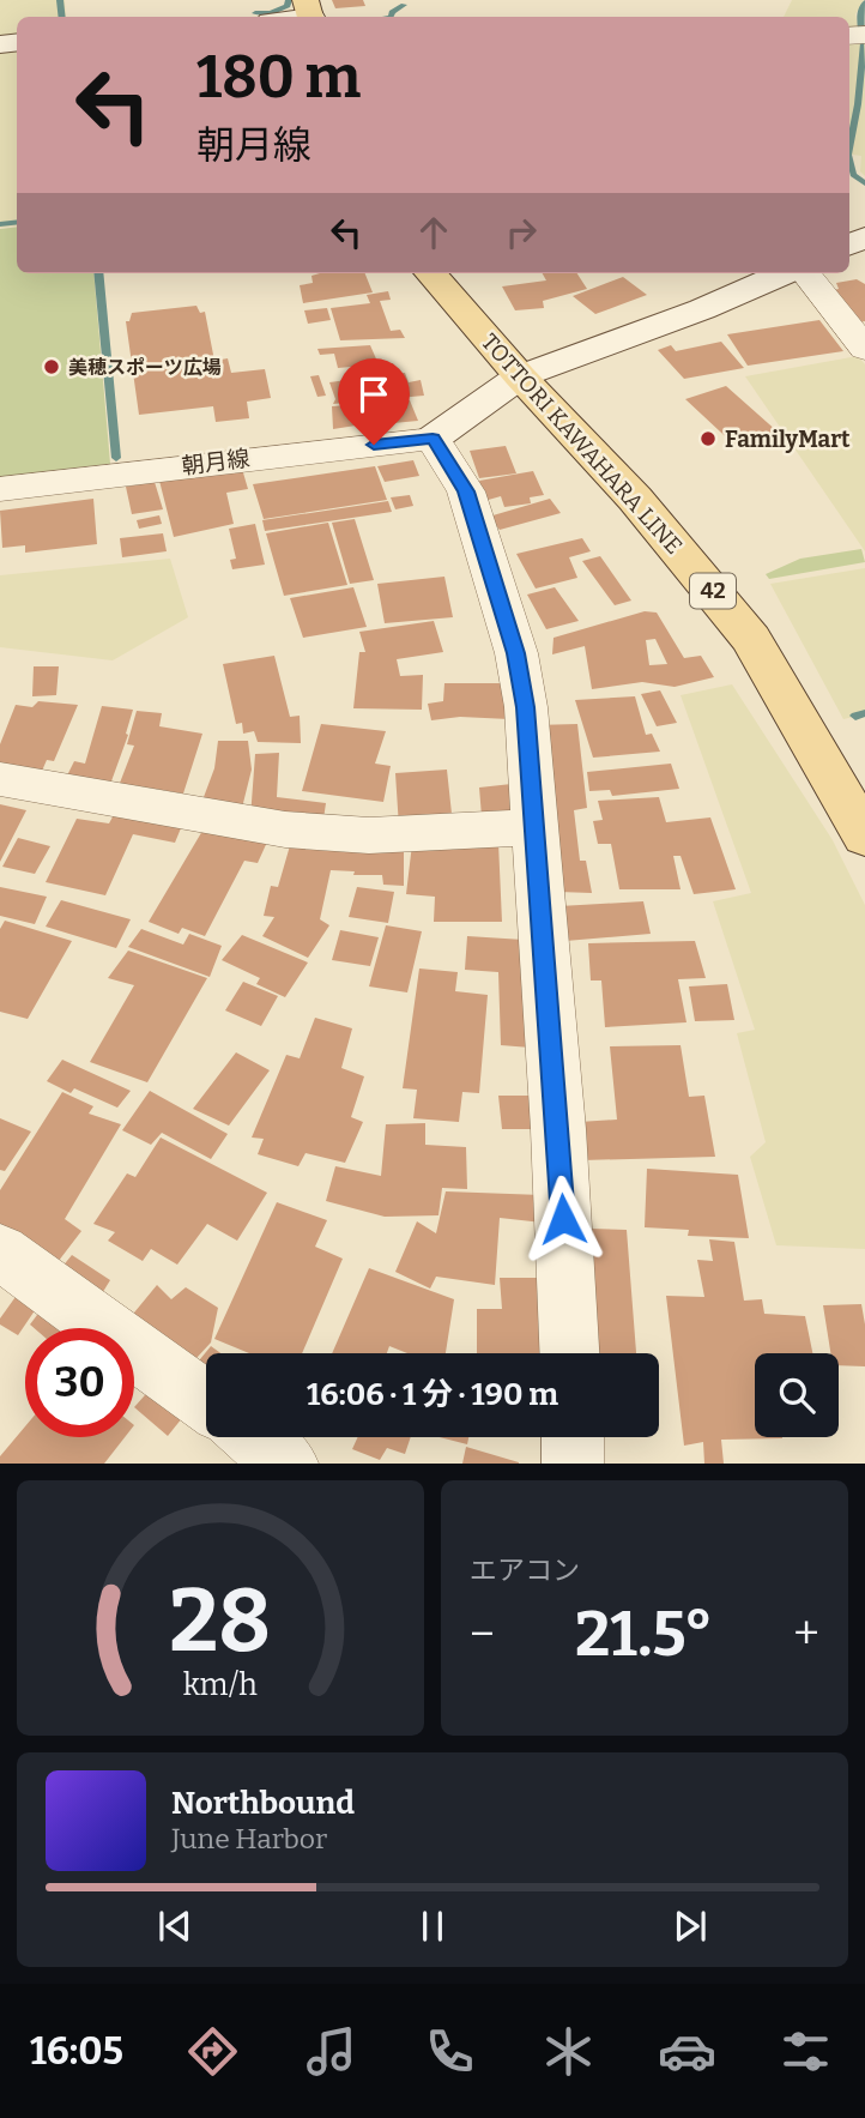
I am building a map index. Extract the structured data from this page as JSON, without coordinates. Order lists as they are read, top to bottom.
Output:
{
  "streets": {
    "main road": ["TOTTORI KAWAHARA LINE", "42"],
    "street": ["朝月線"]
  },
  "places": ["美穂スポーツ広場", "FamilyMart"],
  "page": {
    "turn": ["180 m", "朝月線"],
    "limit": "30",
    "trip": "16:06 · 1 分 · 190 m",
    "tile": "エアコン",
    "heat": ["−", "21.5°", "+"],
    "song": ["Northbound", "June Harbor"],
    "tabs": "16:05",
    "gauge": ["28", "km/h"]
  }
}
